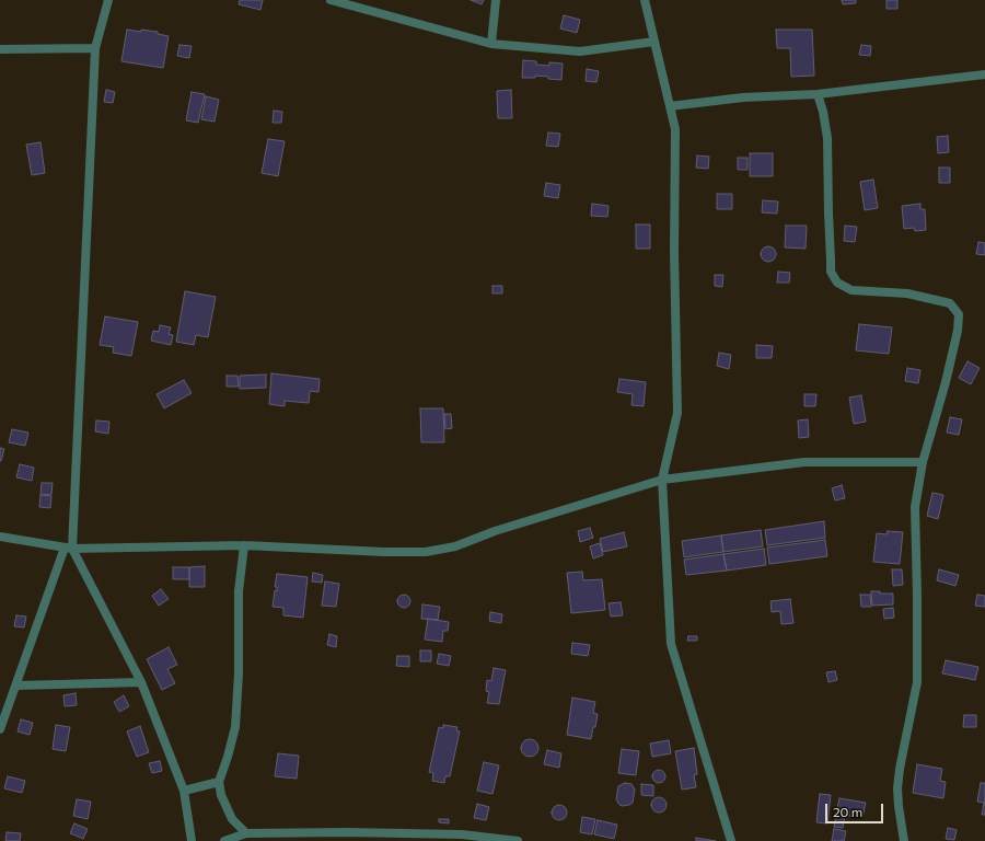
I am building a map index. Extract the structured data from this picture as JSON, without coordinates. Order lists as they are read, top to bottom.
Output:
{
  "scale_bar": "20 m"
}
